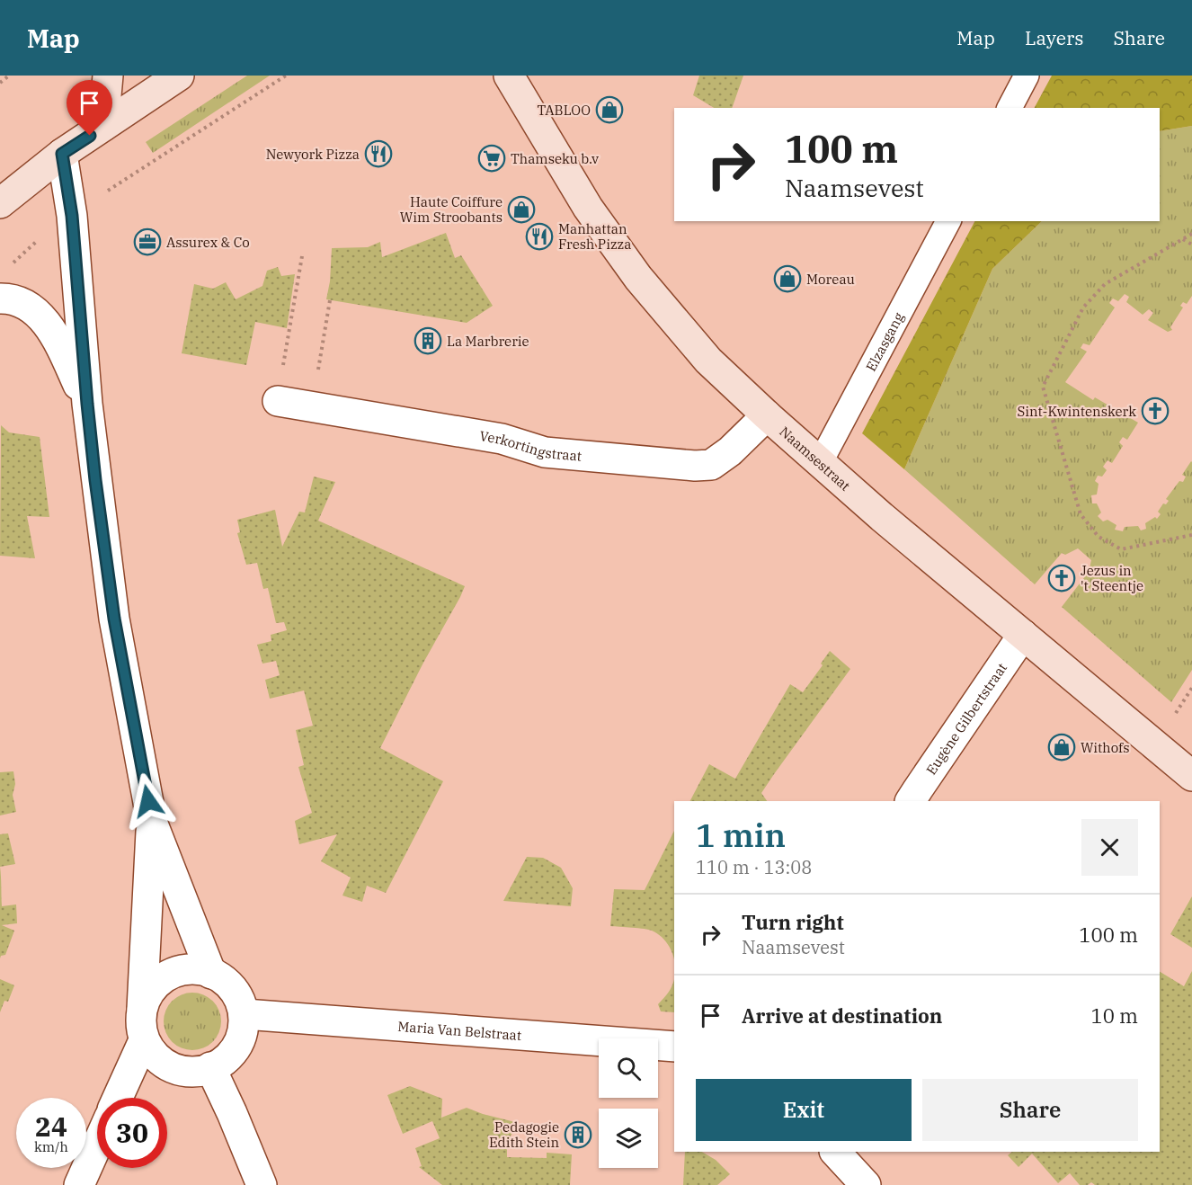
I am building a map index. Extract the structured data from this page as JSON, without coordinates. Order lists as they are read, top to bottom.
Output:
{
  "streets": {
    "street": [
      "Verkortingstraat",
      "Naamsestraat",
      "Eugène Gilbertstraat",
      "Maria Van Belstraat"
    ],
    "lane": ["Elzasgang"]
  },
  "crossings": [
    ["Elzasgang", "Naamsestraat"],
    ["Verkortingstraat", "Naamsestraat"],
    ["Naamsestraat", "Eugène Gilbertstraat"]
  ],
  "places": {
    "shop": [
      "TABLOO",
      "Haute Coiffure Wim Stroobants",
      "Moreau",
      "Withofs"
    ],
    "restaurant": ["Newyork Pizza", "Manhattan Fresh Pizza"],
    "supermarket": ["Thamseku b.v"],
    "office": ["Assurex & Co"],
    "building": ["La Marbrerie", "Pedagogie Edith Stein"],
    "church": ["Sint-Kwintenskerk", "Jezus in 't Steentje"]
  },
  "page": {
    "header": "Map",
    "nav": ["Map", "Layers", "Share"],
    "turn": ["100 m", "Naamsevest"],
    "heading": ["1 min", "110 m · 13:08"],
    "list": [
      {
        "name": "Turn right",
        "note": "Naamsevest",
        "value": "100 m"
      },
      {
        "name": "Arrive at destination",
        "value": "10 m"
      }
    ],
    "buttons": ["Exit", "Share"],
    "speed": "24 km/h",
    "limit": "30"
  }
}
